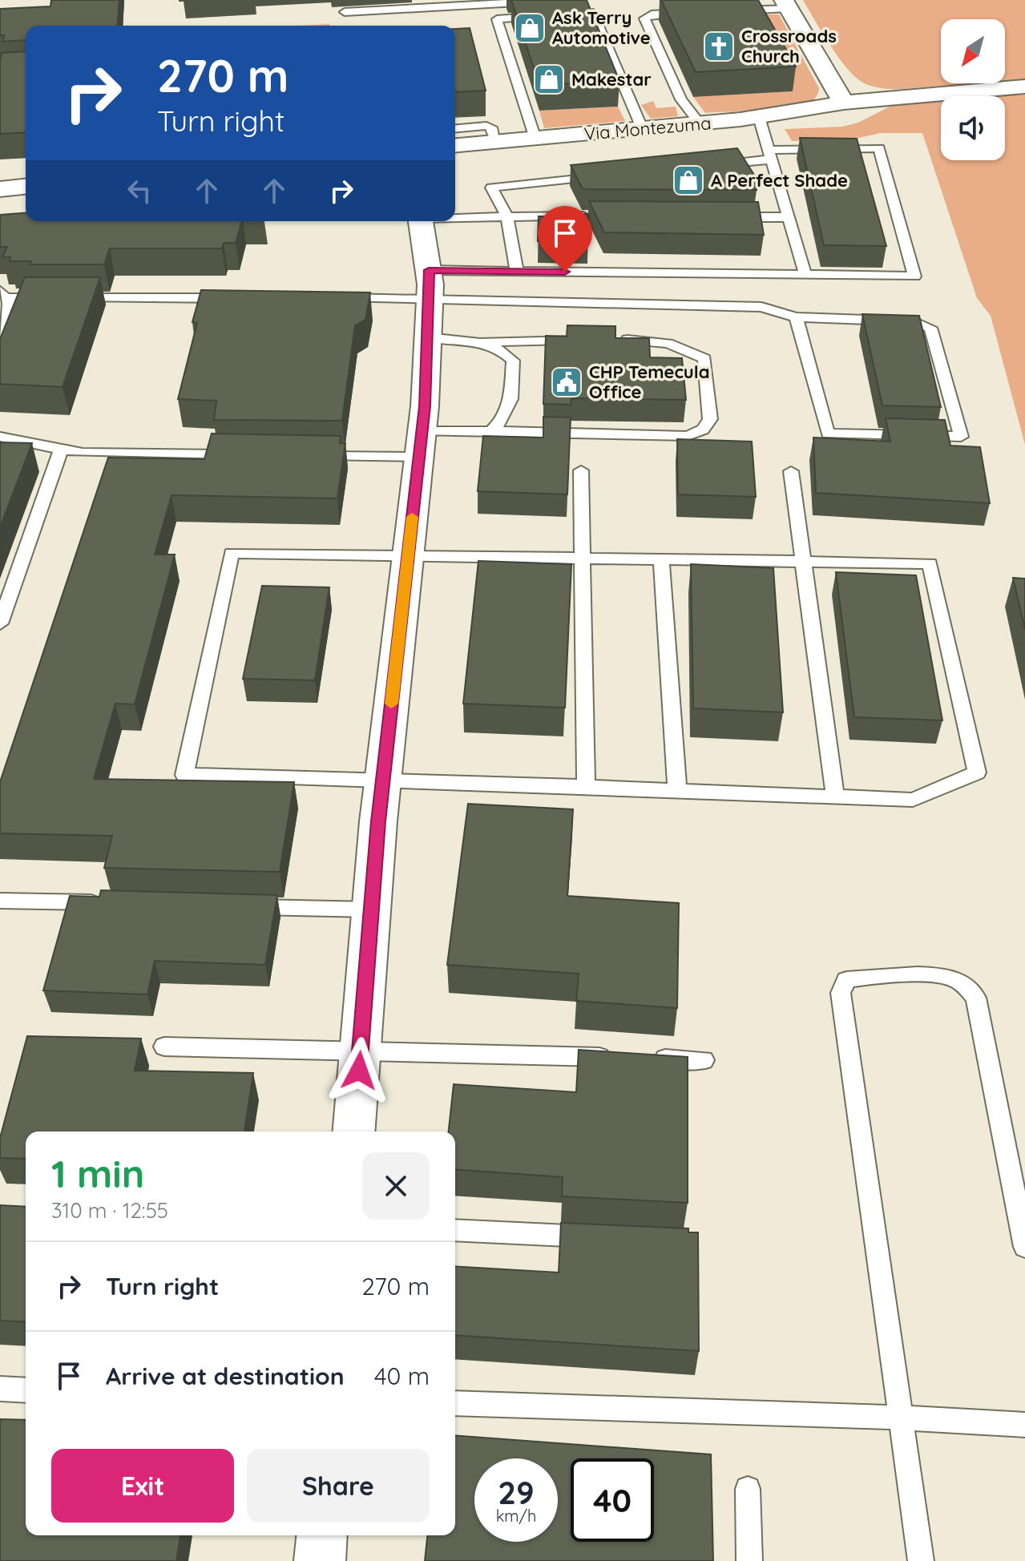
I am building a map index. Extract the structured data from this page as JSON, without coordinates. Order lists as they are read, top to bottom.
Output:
{
  "streets": {
    "street": ["Via Montezuma"]
  },
  "places": {
    "shop": ["Ask Terry Automotive", "Makestar", "A Perfect Shade"],
    "church": ["Crossroads Church"],
    "public building": ["CHP Temecula Office"]
  },
  "north": "bottom left",
  "page": {
    "turn": ["270 m", "Turn right"],
    "heading": ["1 min", "310 m · 12:55"],
    "list": [
      {
        "name": "Turn right",
        "value": "270 m"
      },
      {
        "name": "Arrive at destination",
        "value": "40 m"
      }
    ],
    "buttons": ["Exit", "Share"],
    "speed": "29 km/h",
    "limit": "40"
  }
}
